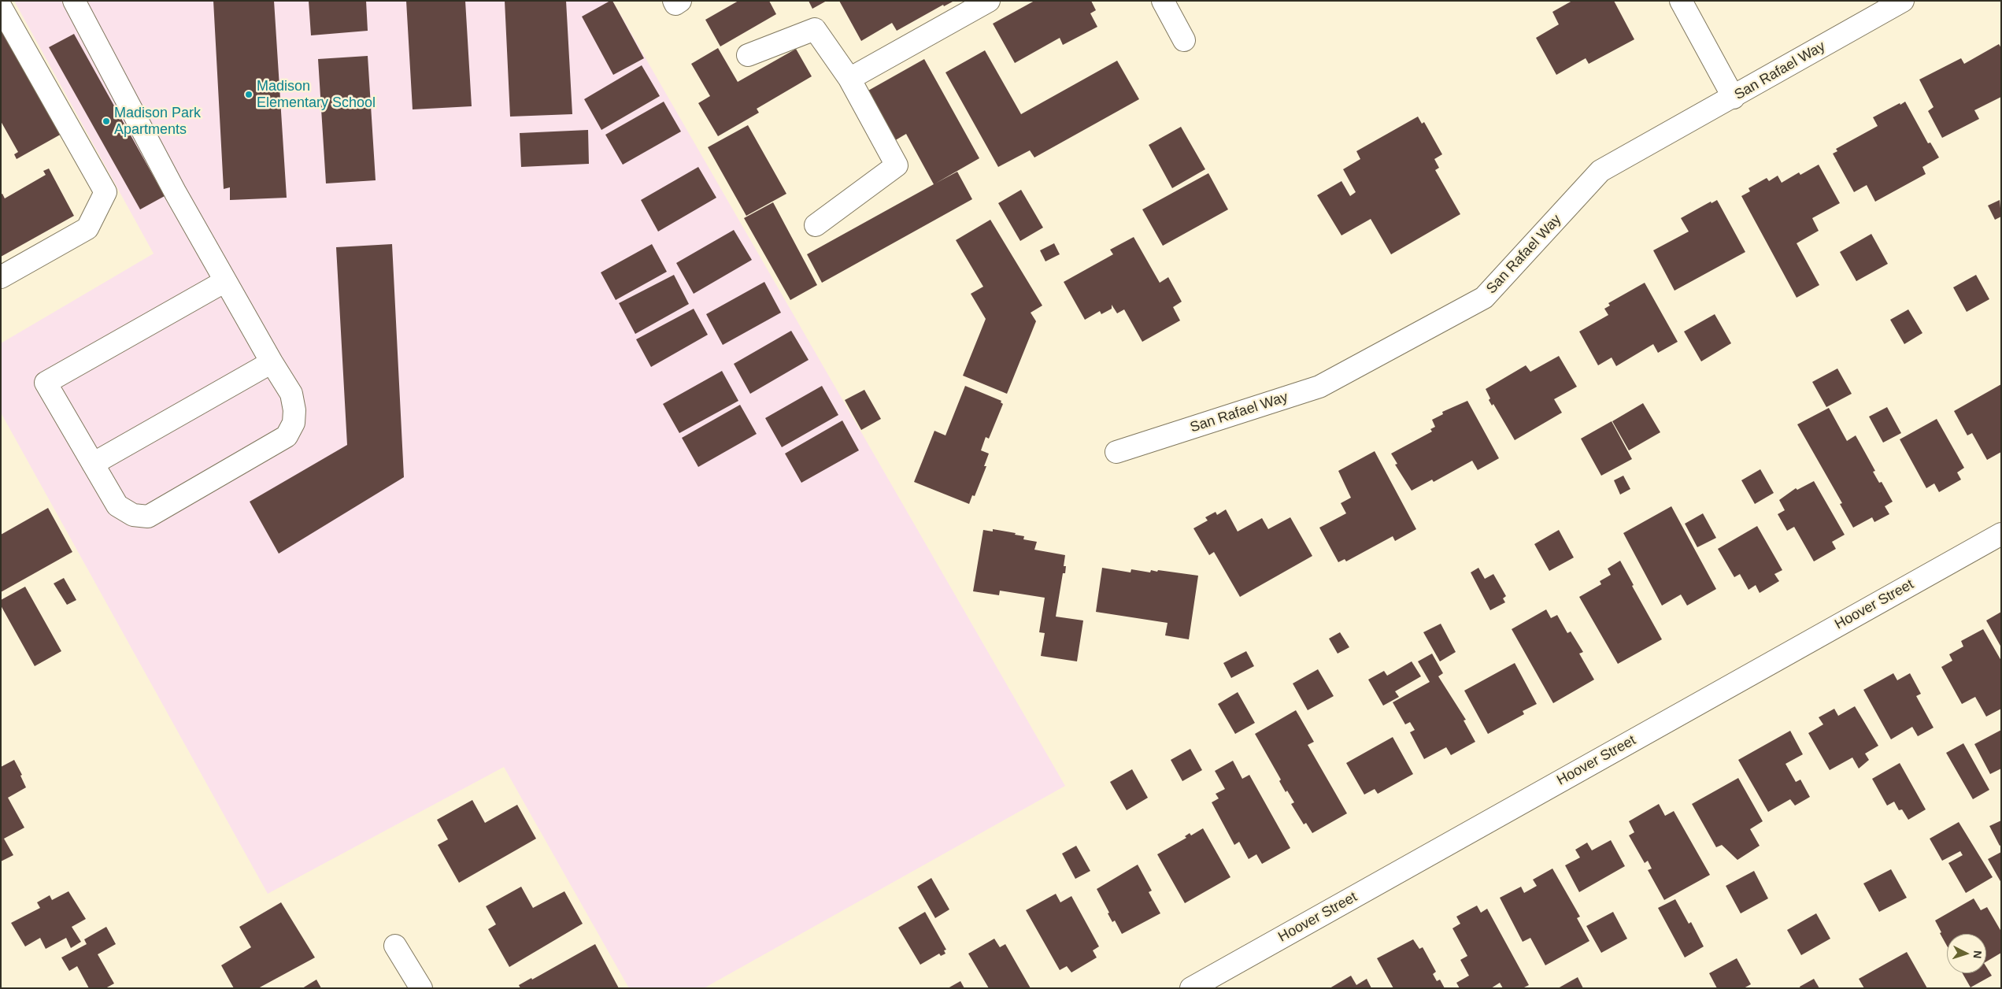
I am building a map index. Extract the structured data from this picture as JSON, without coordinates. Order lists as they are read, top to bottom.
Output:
{
  "streets": {
    "street": ["San Rafael Way", "Hoover Street"]
  },
  "places": ["Madison Elementary School", "Madison Park Apartments"],
  "north": "right"
}
